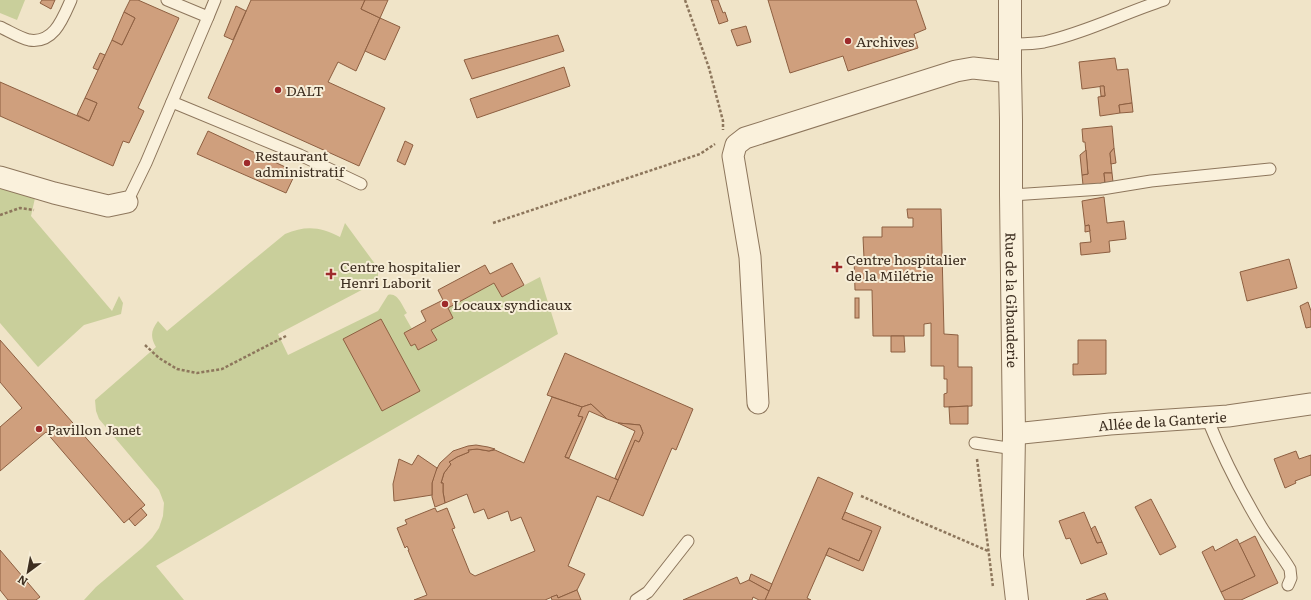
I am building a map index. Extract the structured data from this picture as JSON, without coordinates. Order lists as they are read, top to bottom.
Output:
{
  "streets": {
    "street": ["Rue de la Gibauderie", "Allée de la Ganterie"]
  },
  "crossings": [
    ["Rue de la Gibauderie", "Allée de la Ganterie"]
  ],
  "places": {
    "other": [
      "Archives",
      "DALT",
      "Restaurant administratif",
      "Locaux syndicaux",
      "Pavillon Janet"
    ],
    "health": ["Centre hospitalier de la Milétrie", "Centre hospitalier Henri Laborit"]
  },
  "north": "bottom left"
}
